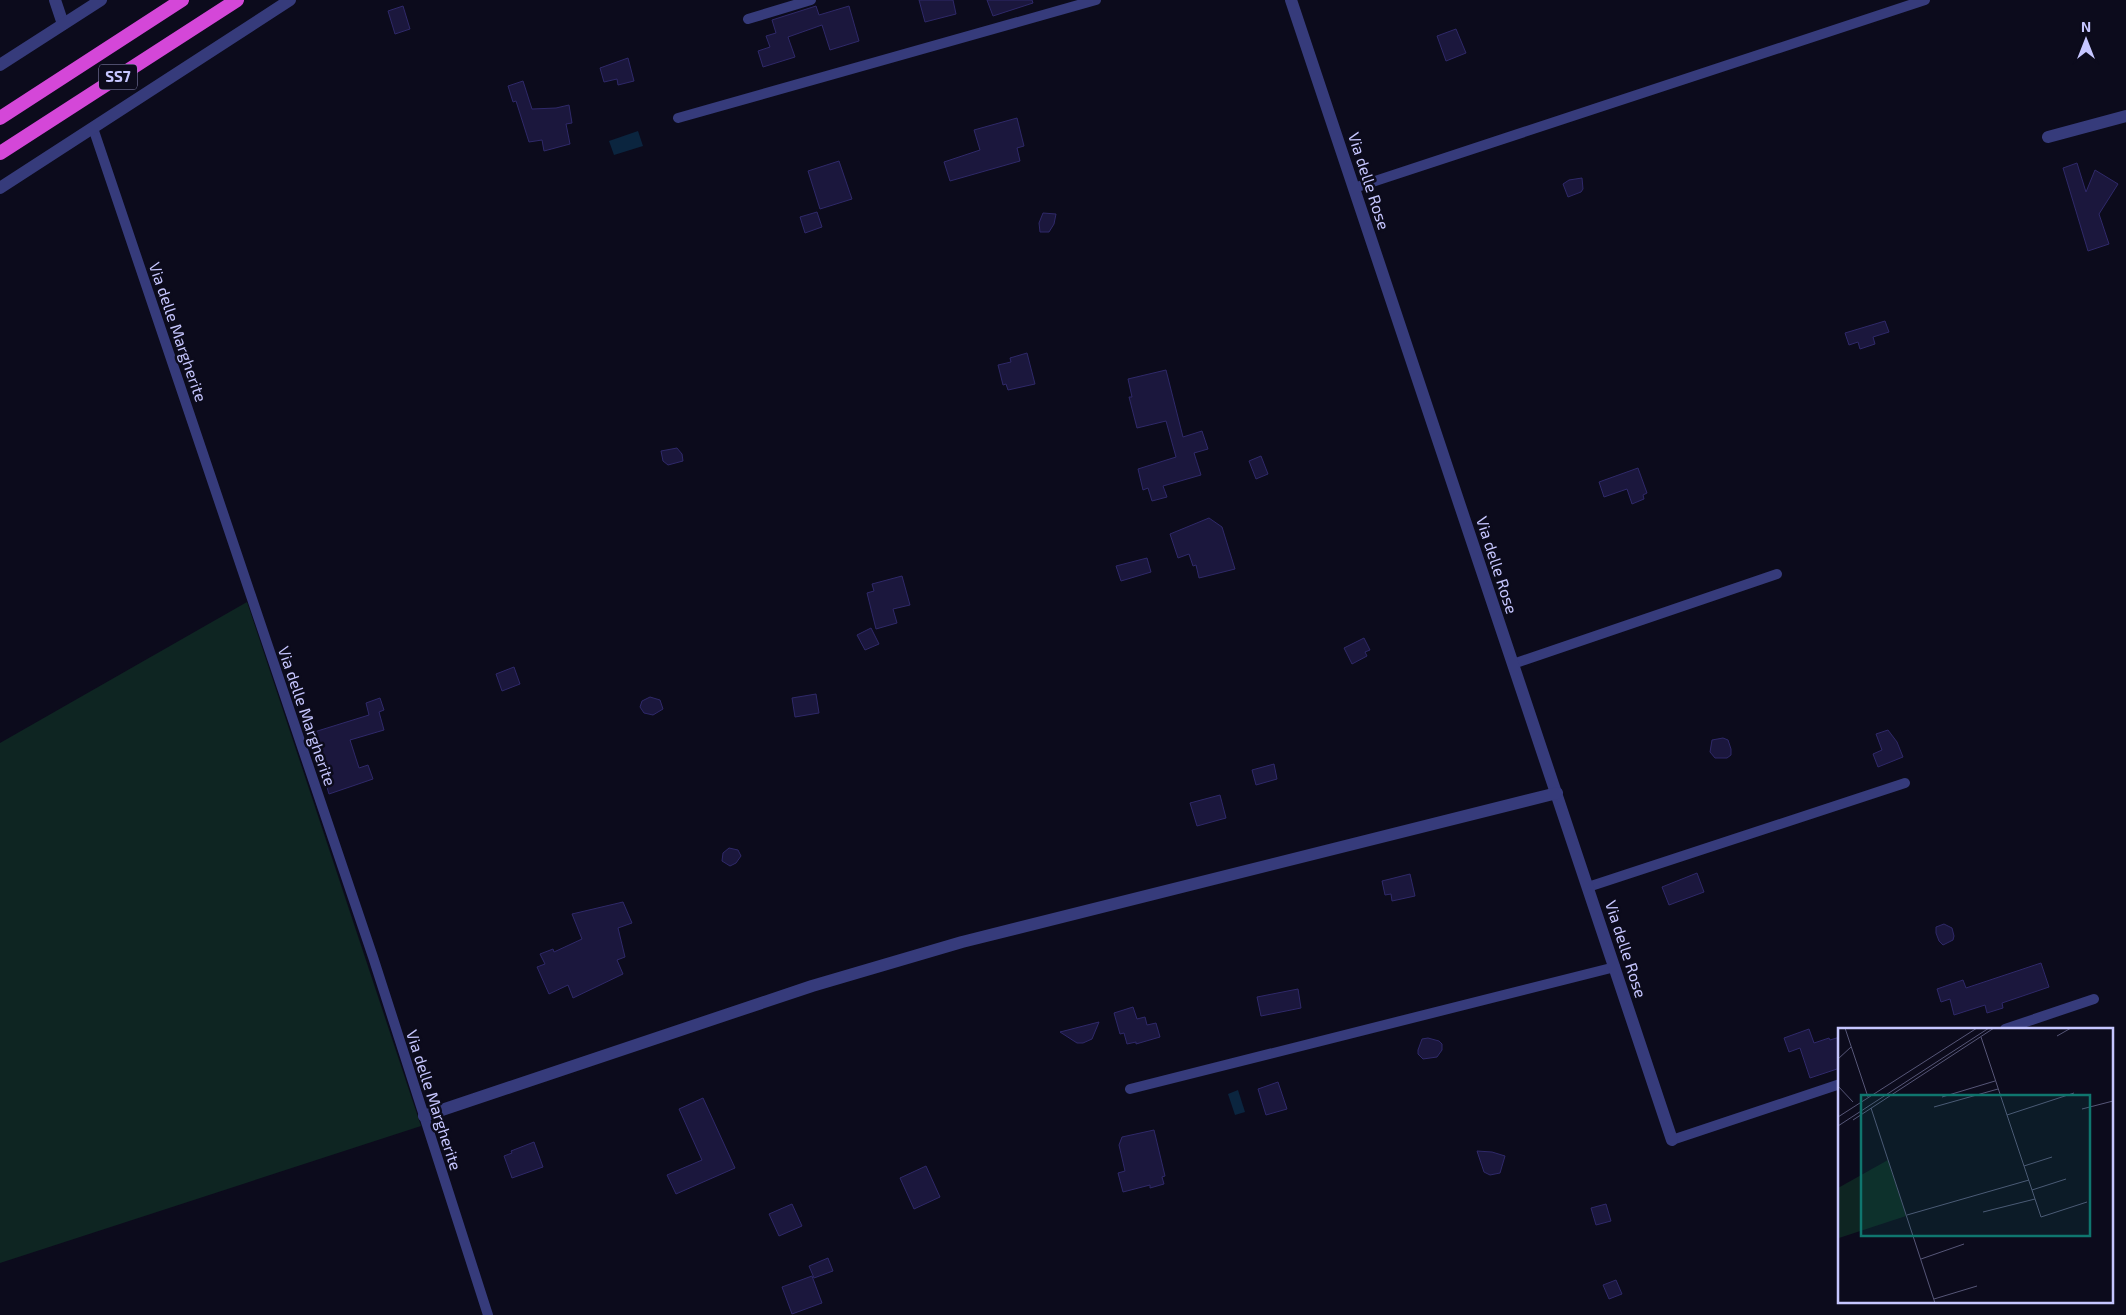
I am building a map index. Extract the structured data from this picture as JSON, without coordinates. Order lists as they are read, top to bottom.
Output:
{
  "streets": {
    "highway": ["SS7"],
    "street": ["Via delle Rose"],
    "lane": ["Via delle Margherite"]
  },
  "north": "top"
}
